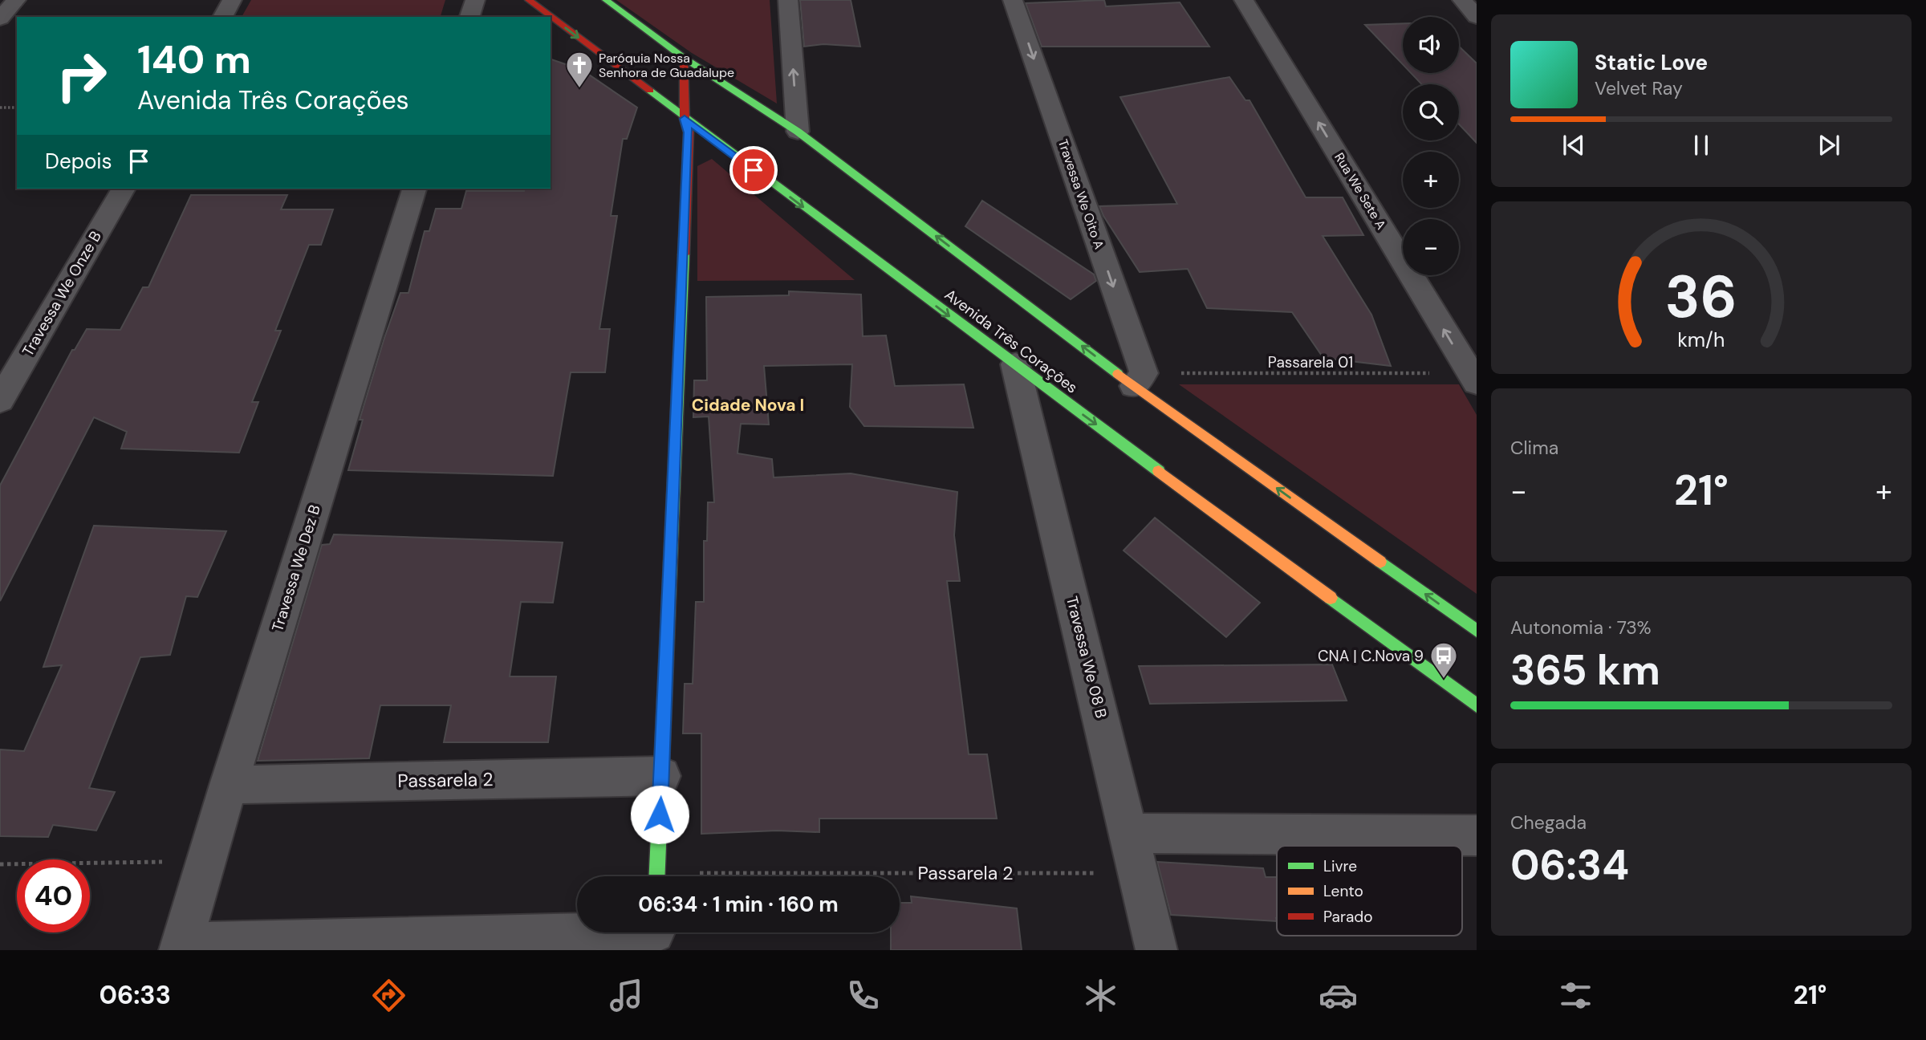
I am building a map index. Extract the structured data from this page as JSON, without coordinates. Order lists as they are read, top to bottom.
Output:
{
  "streets": {
    "main road": ["Avenida Três Corações"],
    "street": [
      "Rua We Sete A",
      "Travessa We Oito A",
      "Travessa We Onze B",
      "Travessa We Dez B",
      "Travessa We 08 B",
      "Passarela 2"
    ],
    "path": ["Passarela 01"]
  },
  "crossings": [
    ["Rua We Sete A", "Passarela 01"],
    ["Travessa We Oito A", "Passarela 01"],
    ["Avenida Três Corações", "Travessa We 08 B"],
    ["Travessa We Dez B", "Passarela 2"],
    ["Travessa We 08 B", "Passarela 2"]
  ],
  "one_way": ["Rua We Sete A", "Travessa We Oito A"],
  "districts": ["Cidade Nova I"],
  "places": {
    "church": ["Paróquia Nossa Senhora de Guadalupe"],
    "bus stop": ["CNA | C.Nova 9"]
  },
  "legend": ["Livre", "Lento", "Parado"],
  "page": {
    "map_buttons": ["+", "−"],
    "turn": ["140 m", "Avenida Três Corações"],
    "song": ["Static Love", "Velvet Ray"],
    "then": "Depois",
    "tile": [
      "Clima",
      ["Autonomia · 73%", "365 km"],
      ["Chegada", "06:34"]
    ],
    "heat": ["−", "21°", "+"],
    "limit": "40",
    "trip": "06:34 · 1 min · 160 m",
    "tabs": ["06:33", "21°"],
    "gauge": ["36", "km/h"]
  }
}
